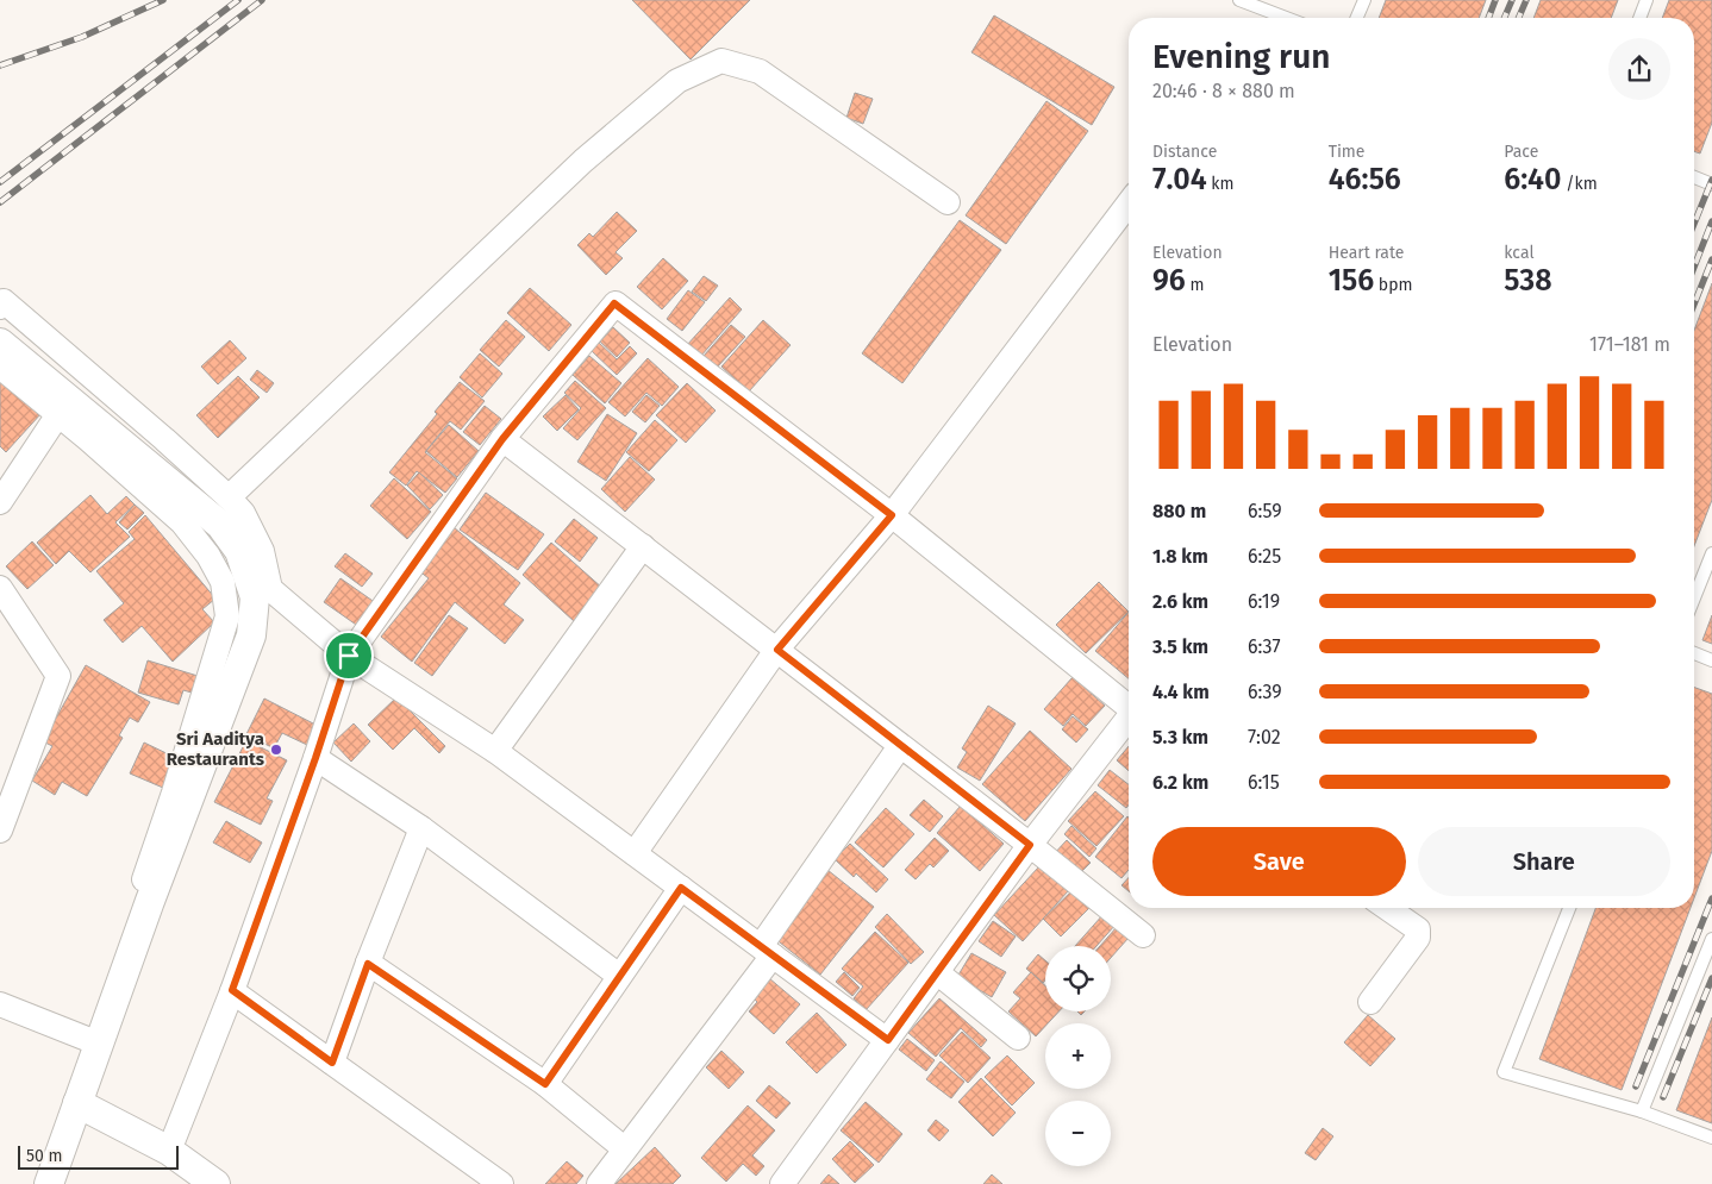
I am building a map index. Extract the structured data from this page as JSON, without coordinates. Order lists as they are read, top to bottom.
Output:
{
  "places": ["Sri Aaditya Restaurants"],
  "scale_bar": "50 m",
  "page": {
    "heading": ["Evening run", "20:46 · 8 × 880 m"],
    "stats": [
      ["Distance", "7.04 km"],
      ["Time", "46:56"],
      ["Pace", "6:40 /km"],
      ["Elevation", "96 m"],
      ["Heart rate", "156 bpm"],
      ["kcal", "538"]
    ],
    "chart": ["Elevation", "171–181 m"],
    "list": [
      {
        "name": "880 m",
        "note": "6:59"
      },
      {
        "name": "1.8 km",
        "note": "6:25"
      },
      {
        "name": "2.6 km",
        "note": "6:19"
      },
      {
        "name": "3.5 km",
        "note": "6:37"
      },
      {
        "name": "4.4 km",
        "note": "6:39"
      },
      {
        "name": "5.3 km",
        "note": "7:02"
      },
      {
        "name": "6.2 km",
        "note": "6:15"
      }
    ],
    "buttons": ["Save", "Share"],
    "map_buttons": ["+", "−"],
    "scale": "50 m"
  }
}
